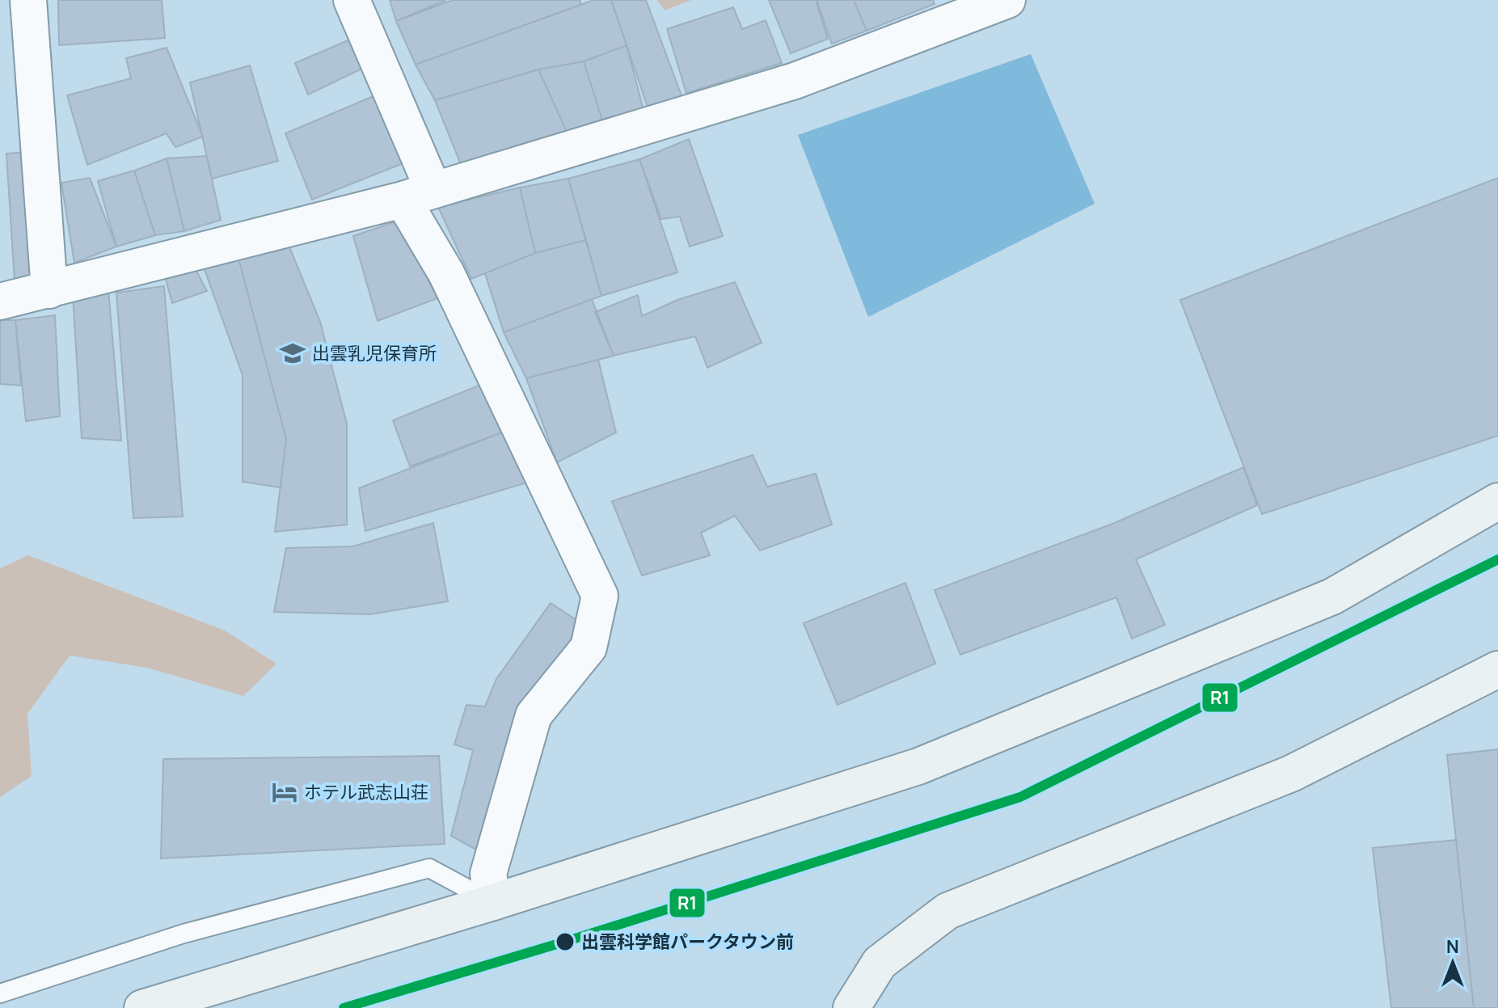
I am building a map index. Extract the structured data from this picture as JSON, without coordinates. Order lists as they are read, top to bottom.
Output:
{
  "places": {
    "school or university": ["出雲乳児保育所"],
    "hotel": ["ホテル武志山荘"],
    "other": ["出雲科学館パークタウン前"]
  },
  "lines": ["transit line R1"],
  "north": "top"
}
